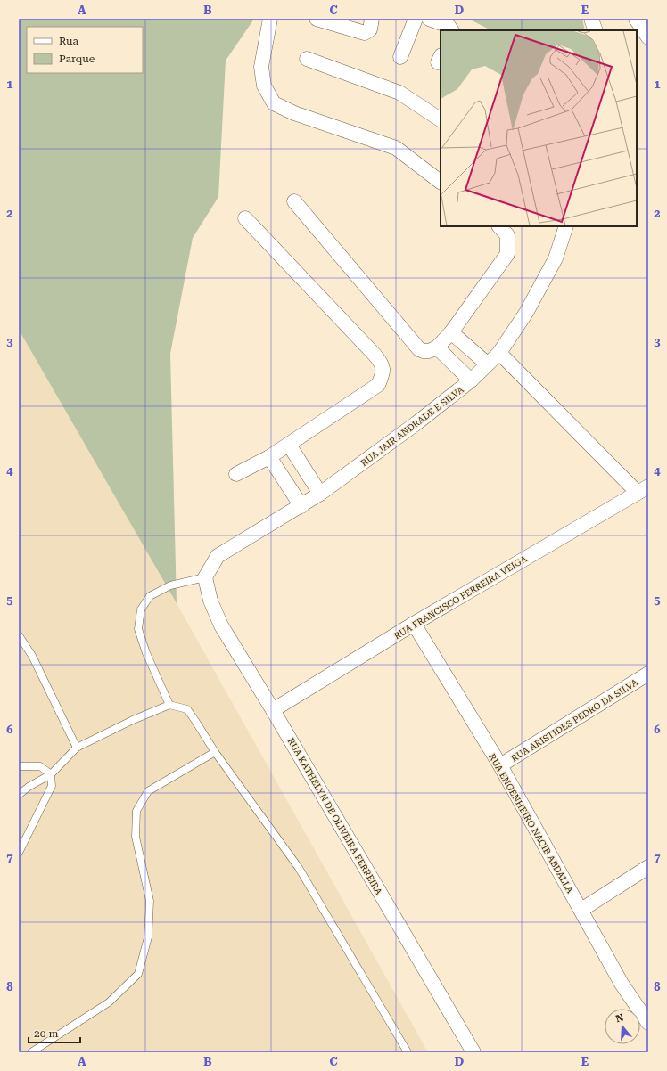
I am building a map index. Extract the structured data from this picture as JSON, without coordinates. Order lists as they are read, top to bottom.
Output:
{
  "streets": {
    "street": [
      "RUA JAIR ANDRADE E SILVA",
      "RUA FRANCISCO FERREIRA VEIGA",
      "RUA ARISTIDES PEDRO DA SILVA",
      "RUA KATHELYN DE OLIVEIRA FERREIRA",
      "RUA ENGENHEIRO NACIB ABDALLA"
    ]
  },
  "crossings": [
    ["RUA JAIR ANDRADE E SILVA", "RUA KATHELYN DE OLIVEIRA FERREIRA"],
    ["RUA FRANCISCO FERREIRA VEIGA", "RUA KATHELYN DE OLIVEIRA FERREIRA"],
    ["RUA FRANCISCO FERREIRA VEIGA", "RUA ENGENHEIRO NACIB ABDALLA"],
    ["RUA ARISTIDES PEDRO DA SILVA", "RUA ENGENHEIRO NACIB ABDALLA"]
  ],
  "legend": ["Rua", "Parque"],
  "scale_bar": "20 m",
  "north": "top",
  "grid": {
    "columns": [
      "A",
      "B",
      "C",
      "D",
      "E"
    ],
    "rows": [
      "1",
      "2",
      "3",
      "4",
      "5",
      "6",
      "7",
      "8"
    ]
  }
}
